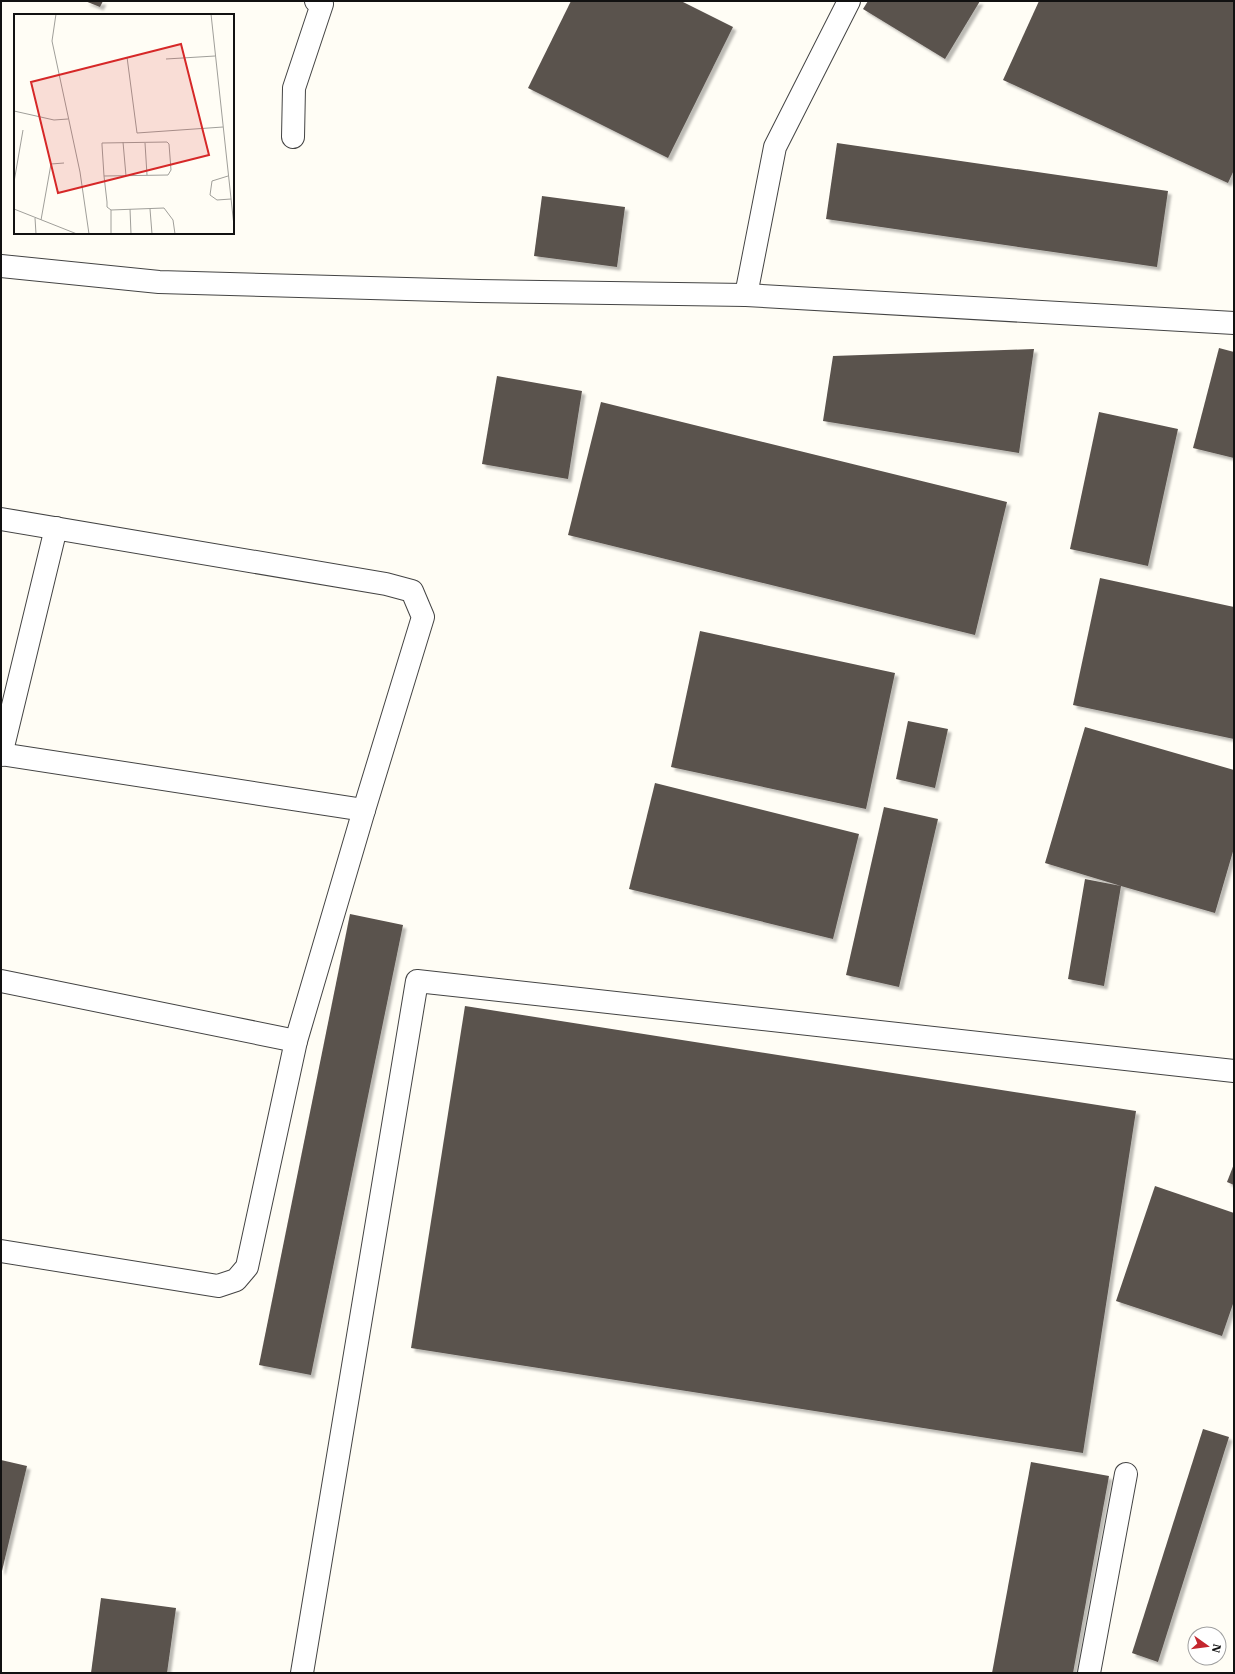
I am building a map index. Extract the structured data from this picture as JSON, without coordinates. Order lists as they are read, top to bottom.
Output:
{
  "north": "right"
}
